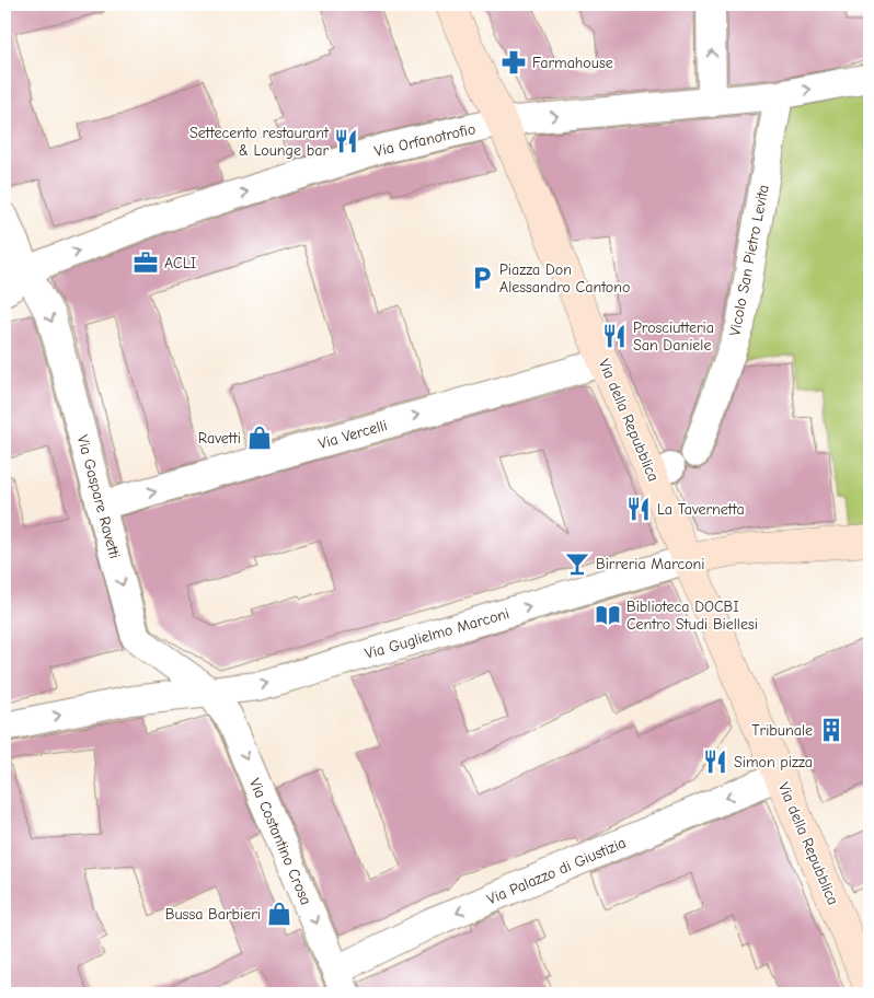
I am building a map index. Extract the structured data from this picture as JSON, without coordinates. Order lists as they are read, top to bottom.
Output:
{
  "streets": {
    "street": [
      "Via Orfanotrofio",
      "Vicolo San Pietro Levita",
      "Via della Repubblica",
      "Via Vercelli",
      "Via Gaspare Ravetti",
      "Via Guglielmo Marconi",
      "Via Costantino Crosa",
      "Via Palazzo di Giustizia"
    ]
  },
  "crossings": [
    ["Via Orfanotrofio", "Vicolo San Pietro Levita"],
    ["Via Orfanotrofio", "Via della Repubblica"],
    ["Via Orfanotrofio", "Via Gaspare Ravetti"],
    ["Via della Repubblica", "Via Vercelli"],
    ["Via della Repubblica", "Via Guglielmo Marconi"],
    ["Via della Repubblica", "Via Palazzo di Giustizia"],
    ["Via Vercelli", "Via Gaspare Ravetti"],
    ["Via Gaspare Ravetti", "Via Guglielmo Marconi"],
    ["Via Gaspare Ravetti", "Via Costantino Crosa"],
    ["Via Guglielmo Marconi", "Via Costantino Crosa"],
    ["Via Costantino Crosa", "Via Palazzo di Giustizia"]
  ],
  "one_way": [
    "Via Orfanotrofio",
    "Via Vercelli",
    "Via Gaspare Ravetti",
    "Via Guglielmo Marconi",
    "Via Costantino Crosa",
    "Via Palazzo di Giustizia"
  ],
  "places": {
    "pharmacy": ["Farmahouse"],
    "restaurant": [
      "Settecento restaurant & Lounge bar",
      "Prosciutteria San Daniele",
      "La Tavernetta",
      "Simon pizza"
    ],
    "office": ["ACLI"],
    "parking": ["Piazza Don Alessandro Cantono"],
    "shop": ["Ravetti", "Bussa Barbieri"],
    "bar": ["Birreria Marconi"],
    "library": ["Biblioteca DOCBI Centro Studi Biellesi"],
    "building": ["Tribunale"]
  }
}
